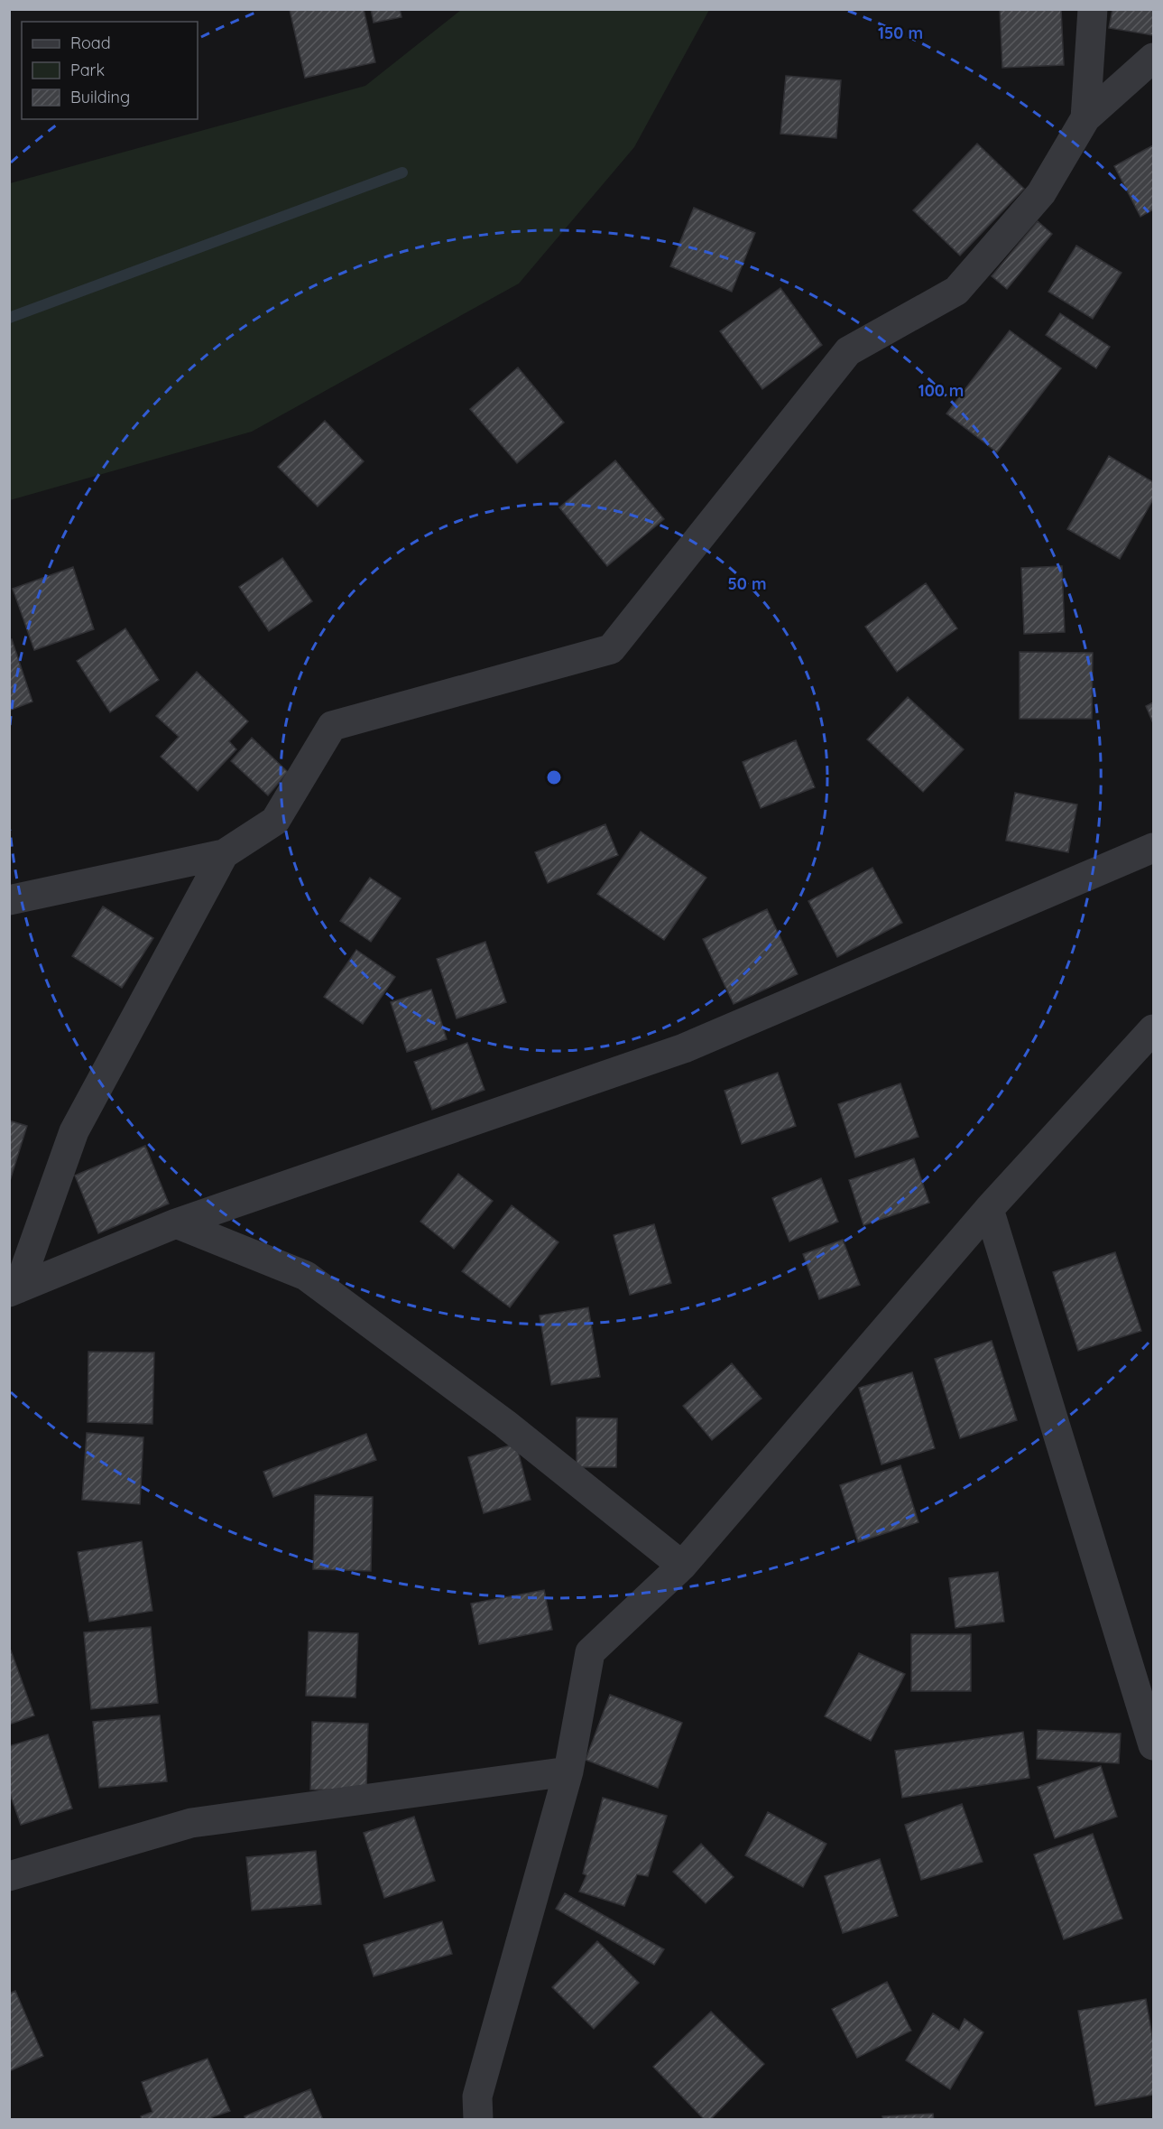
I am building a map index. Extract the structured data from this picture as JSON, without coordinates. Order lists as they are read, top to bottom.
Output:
{
  "legend": ["Road", "Park", "Building"],
  "rings": ["150 m", "100 m", "50 m"]
}
